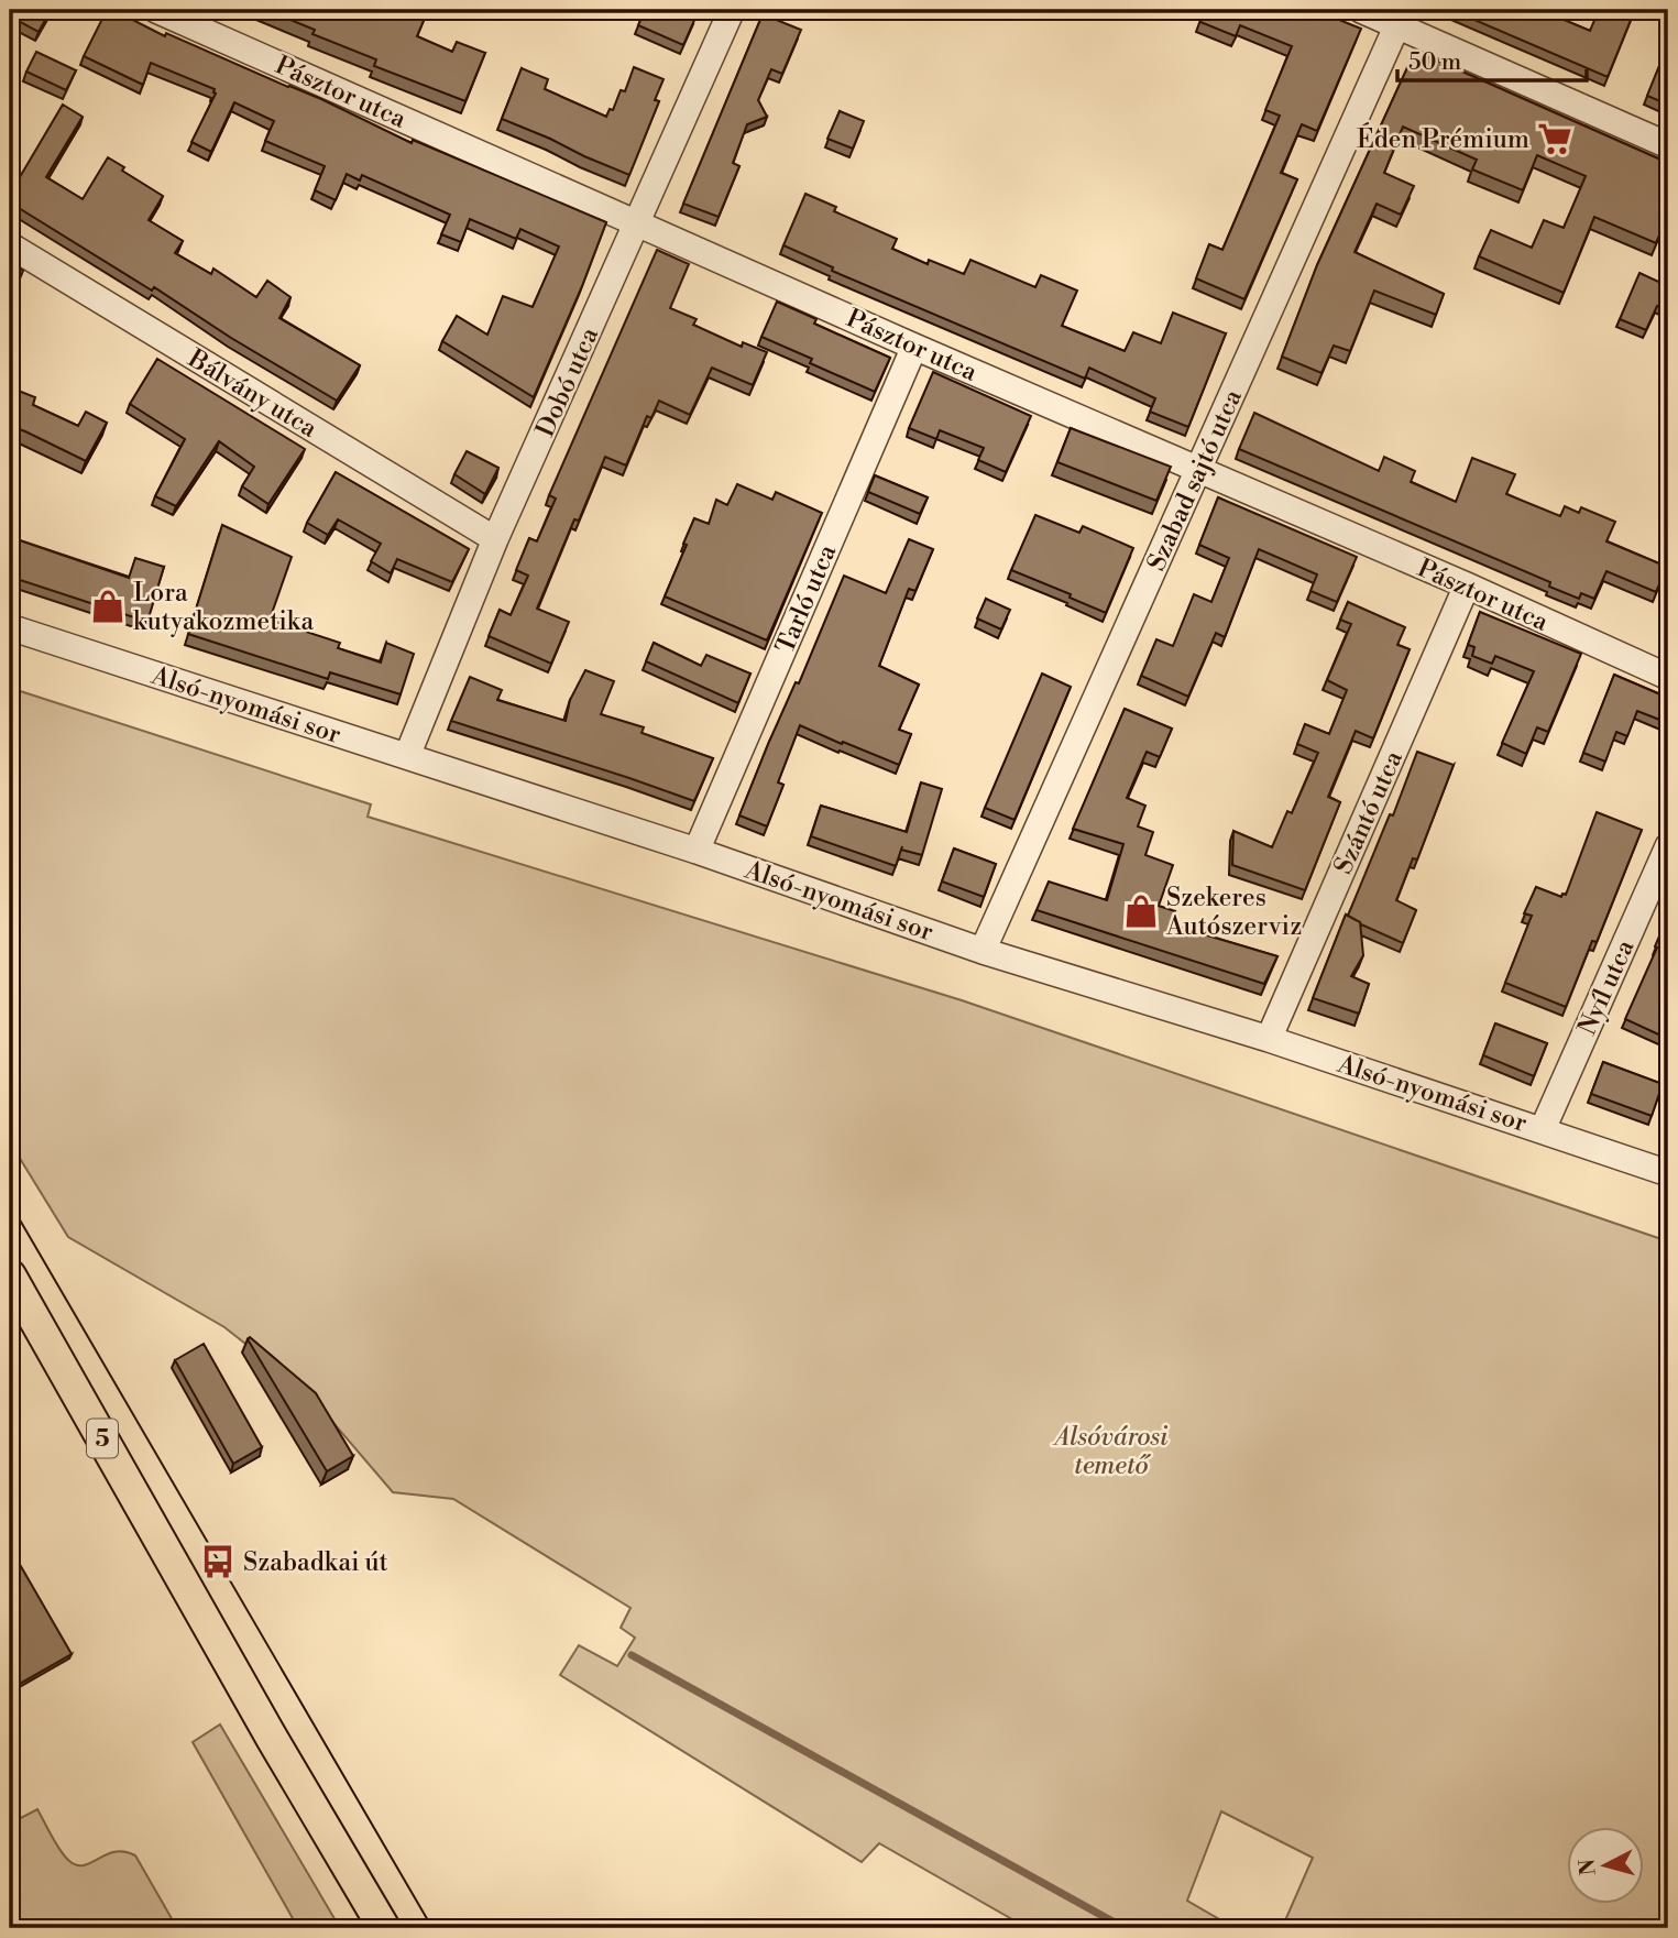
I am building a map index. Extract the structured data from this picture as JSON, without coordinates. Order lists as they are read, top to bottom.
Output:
{
  "streets": {
    "main road": ["5"],
    "street": [
      "Pásztor utca",
      "Dobó utca",
      "Bálvány utca",
      "Szabad sajtó utca",
      "Tarló utca",
      "Alsó-nyomási sor",
      "Szántó utca",
      "Nyíl utca"
    ]
  },
  "crossings": [
    ["Pásztor utca", "Dobó utca"],
    ["Pásztor utca", "Szabad sajtó utca"],
    ["Pásztor utca", "Tarló utca"],
    ["Pásztor utca", "Szántó utca"],
    ["Dobó utca", "Bálvány utca"],
    ["Dobó utca", "Alsó-nyomási sor"],
    ["Szabad sajtó utca", "Alsó-nyomási sor"],
    ["Tarló utca", "Alsó-nyomási sor"],
    ["Alsó-nyomási sor", "Szántó utca"],
    ["Alsó-nyomási sor", "Nyíl utca"]
  ],
  "parks": ["Alsóvárosi temető"],
  "places": {
    "supermarket": ["Éden Prémium"],
    "shop": ["Lora kutyakozmetika", "Szekeres Autószerviz"],
    "bus stop": ["Szabadkai út"]
  },
  "scale_bar": "50 m",
  "north": "left"
}
